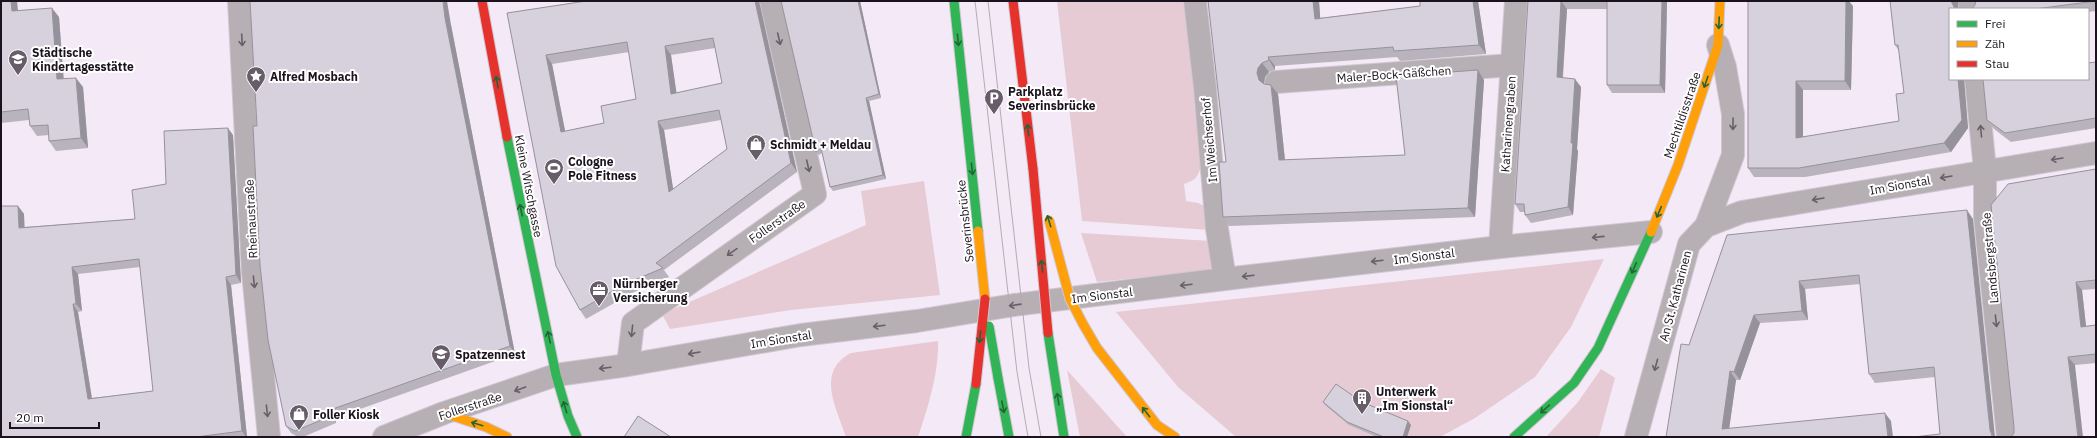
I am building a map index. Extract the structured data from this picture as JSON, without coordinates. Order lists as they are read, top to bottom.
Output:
{
  "streets": {
    "main road": ["Mechtildisstraße", "Kleine Witschgasse", "Severinsbrücke"],
    "street": [
      "Maler-Bock-Gäßchen",
      "Katharinengraben",
      "Im Weichserhof",
      "Im Sionstal",
      "Rheinaustraße",
      "Follerstraße",
      "Landsbergstraße",
      "An St. Katharinen"
    ]
  },
  "crossings": [
    ["Maler-Bock-Gäßchen", "Katharinengraben"],
    ["Mechtildisstraße", "Im Sionstal"],
    ["Mechtildisstraße", "An St. Katharinen"],
    ["Katharinengraben", "Im Sionstal"],
    ["Im Weichserhof", "Im Sionstal"],
    ["Im Sionstal", "Kleine Witschgasse"],
    ["Im Sionstal", "Follerstraße"],
    ["Im Sionstal", "Landsbergstraße"],
    ["Im Sionstal", "An St. Katharinen"],
    ["Kleine Witschgasse", "Follerstraße"]
  ],
  "one_way": [
    "Mechtildisstraße",
    "Im Sionstal",
    "Kleine Witschgasse",
    "Rheinaustraße",
    "Follerstraße",
    "An St. Katharinen"
  ],
  "places": {
    "school or university": ["Städtische Kindertagesstätte", "Spatzennest"],
    "place": ["Alfred Mosbach"],
    "parking": ["Parkplatz Severinsbrücke"],
    "shop": ["Schmidt + Meldau", "Foller Kiosk"],
    "sports": ["Cologne Pole Fitness"],
    "office": ["Nürnberger Versicherung"],
    "building": ["Unterwerk „Im Sionstal“"]
  },
  "legend": ["Frei", "Zäh", "Stau"],
  "scale_bar": "20 m"
}
